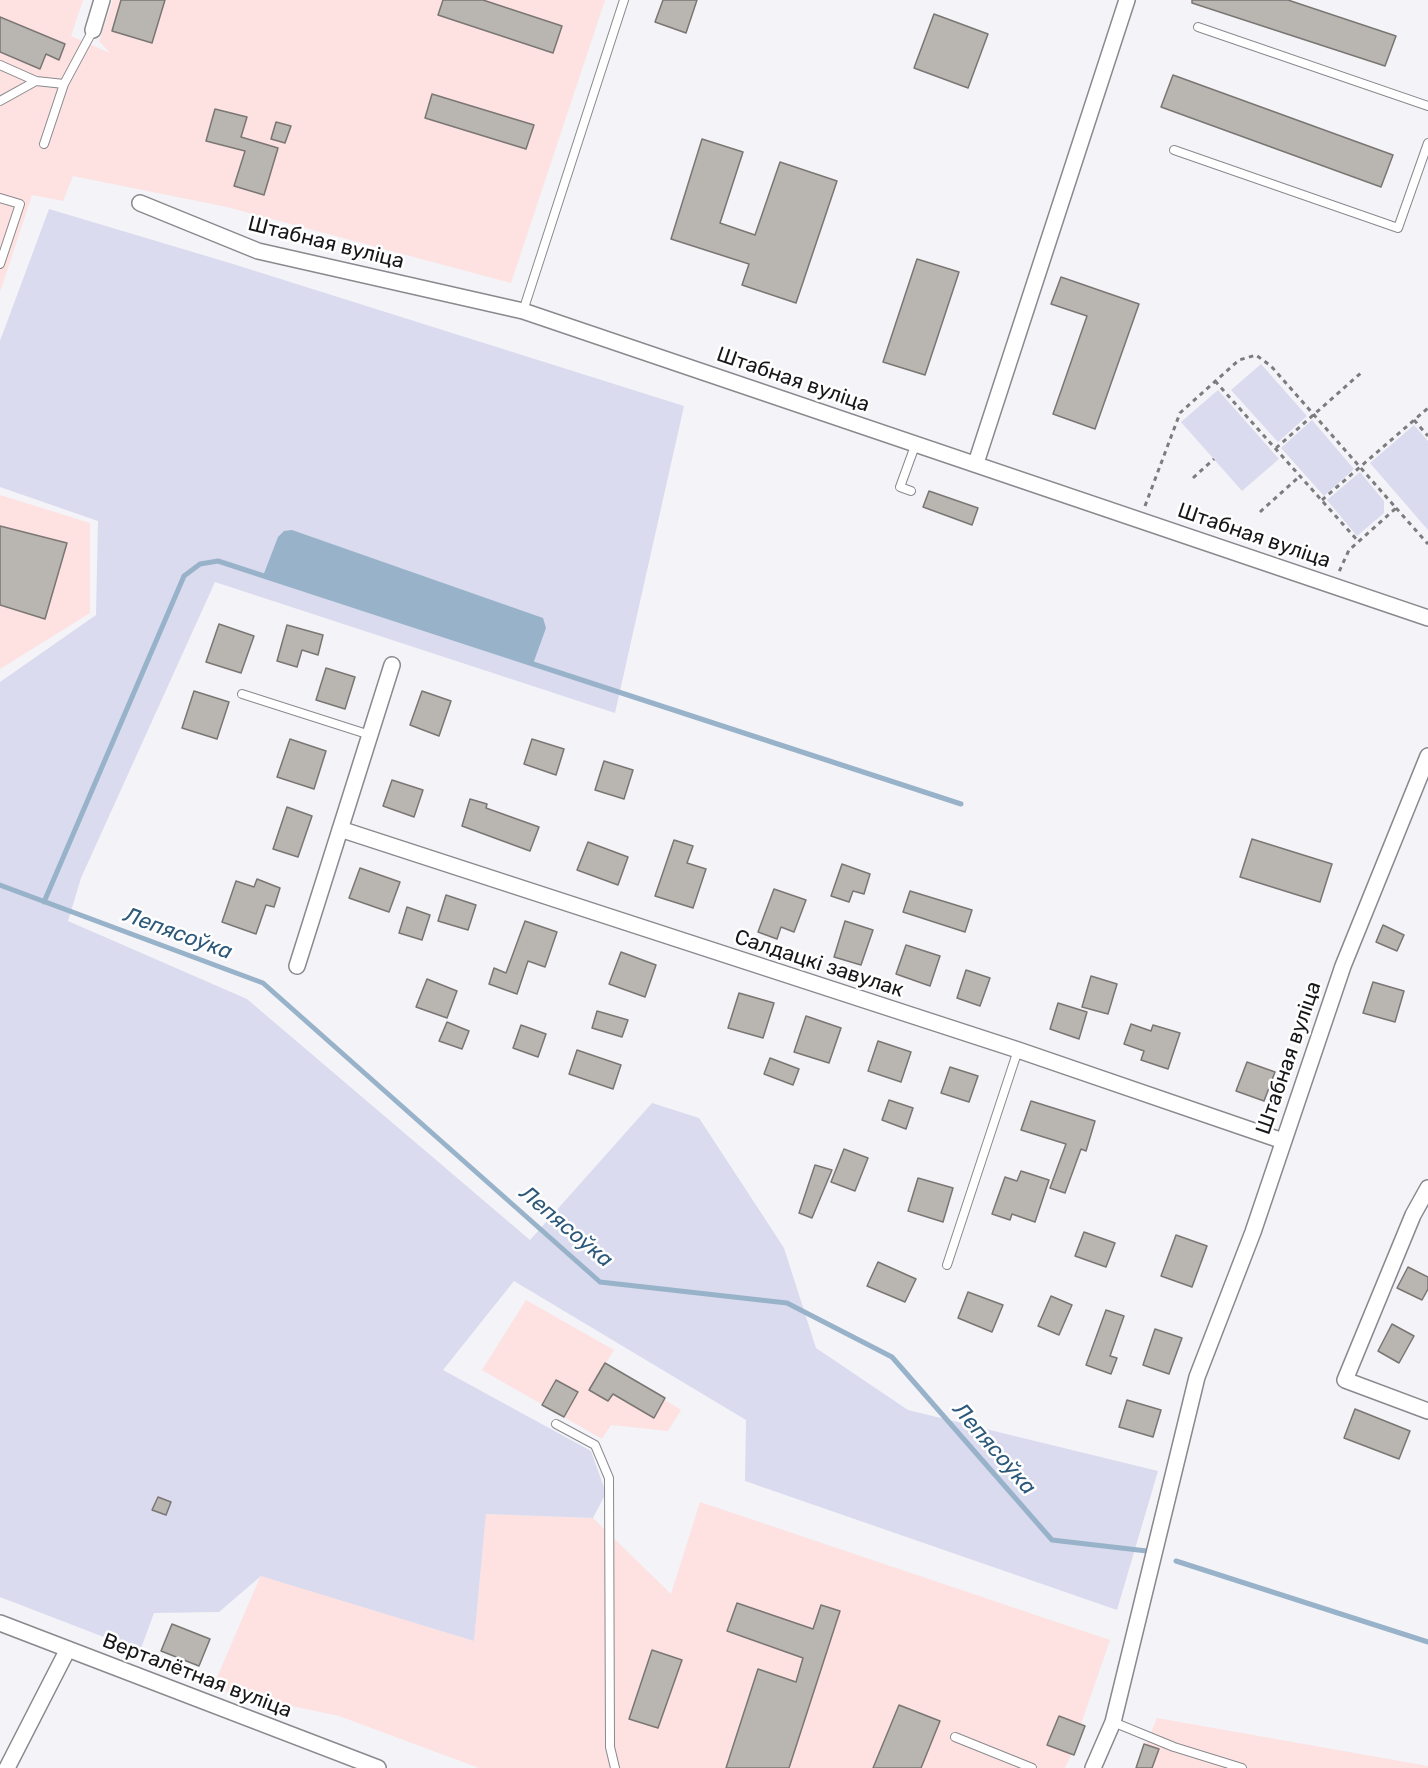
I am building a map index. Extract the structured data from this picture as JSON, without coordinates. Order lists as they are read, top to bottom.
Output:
{
  "streets": {
    "street": ["Штабная вуліца", "Салдацкі завулак", "Верталётная вуліца"]
  },
  "crossings": [
    ["Штабная вуліца", "Салдацкі завулак"]
  ],
  "water": ["Лепясоўка"]
}
